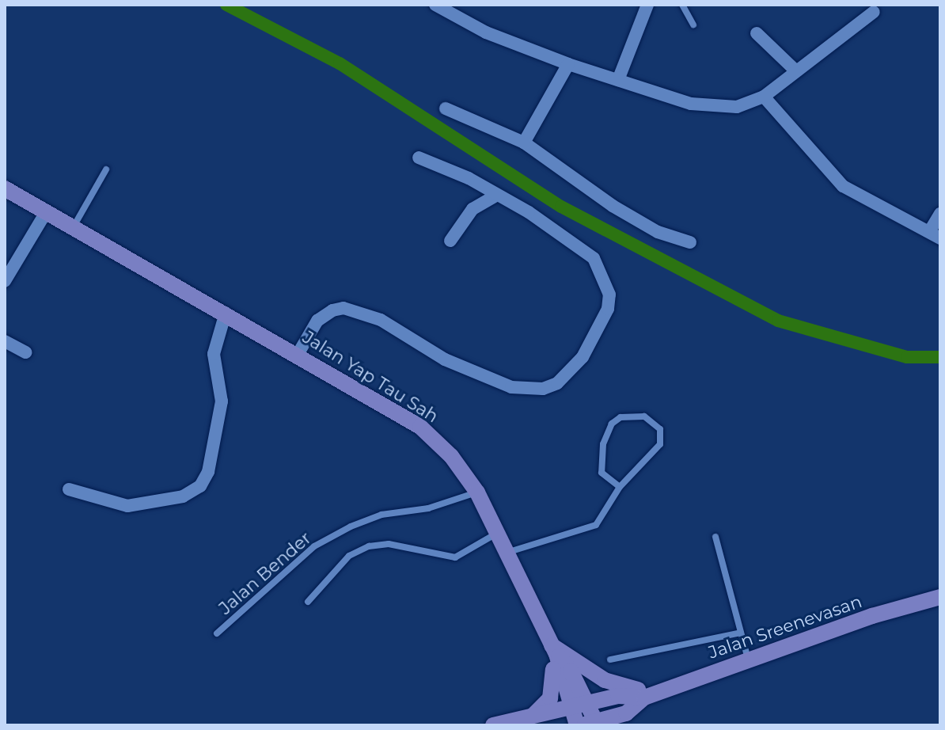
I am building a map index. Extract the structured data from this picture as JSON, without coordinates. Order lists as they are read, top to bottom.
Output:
{
  "streets": {
    "street": ["Jalan Yap Tau Sah", "Jalan Sreenevasan"],
    "lane": ["Jalan Bender"]
  },
  "crossings": [
    ["Jalan Yap Tau Sah", "Jalan Bender"]
  ]
}
